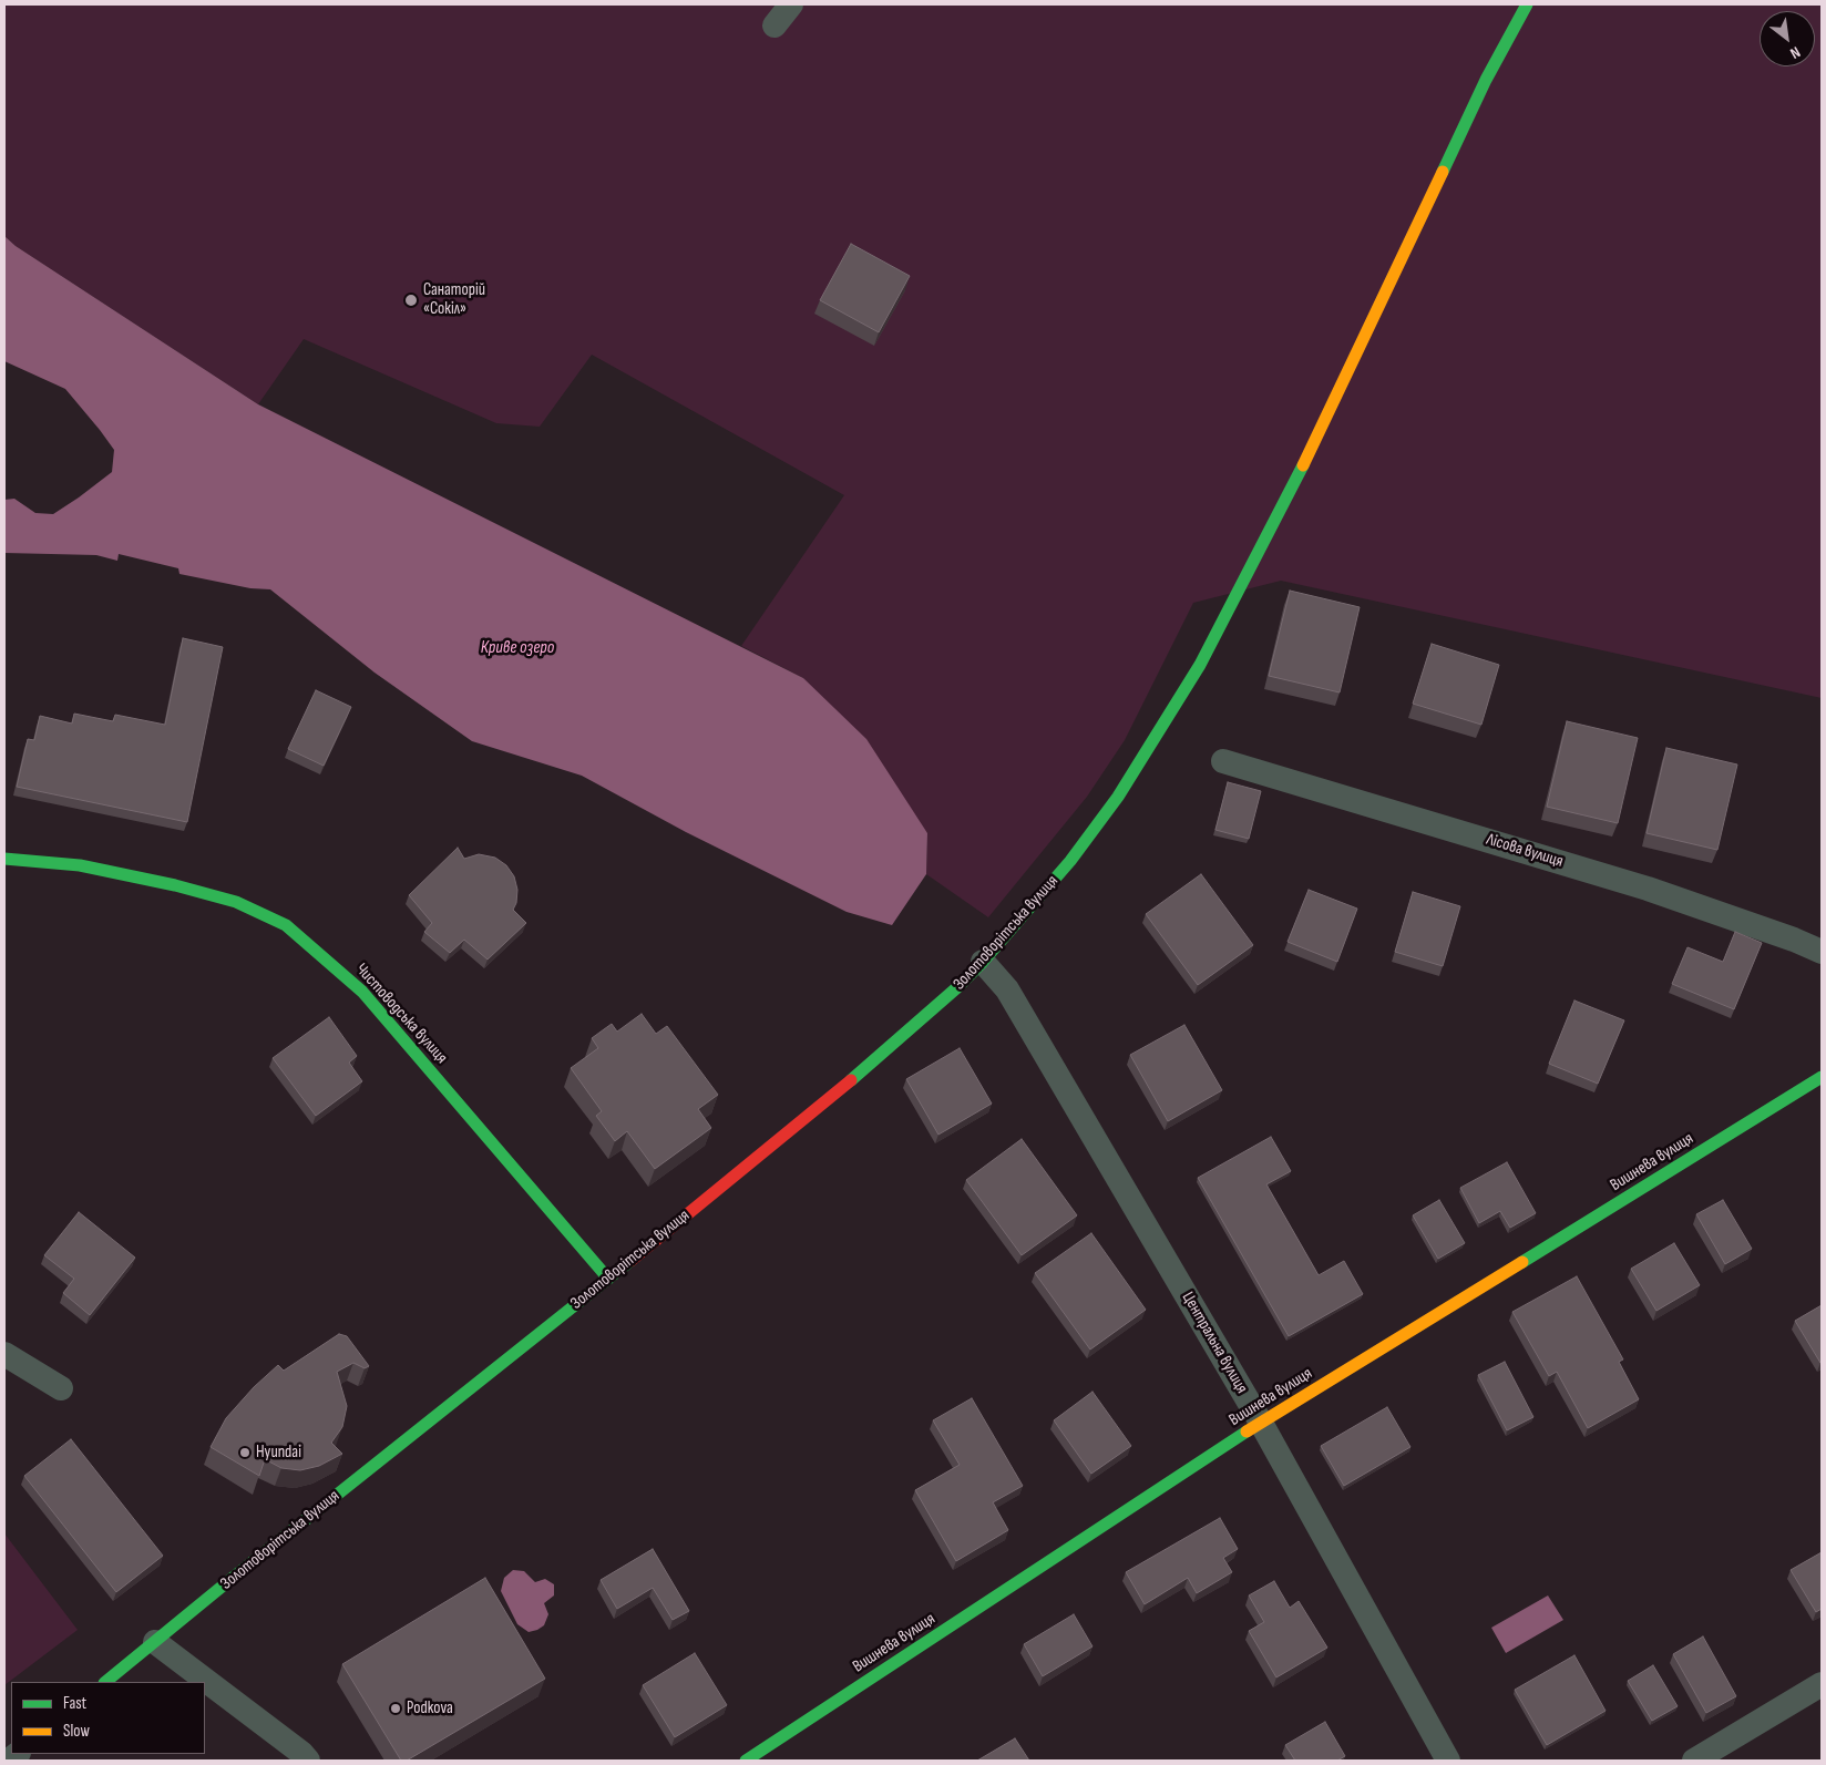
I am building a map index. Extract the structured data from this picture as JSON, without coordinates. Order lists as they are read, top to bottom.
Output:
{
  "streets": {
    "street": [
      "Лісова вулиця",
      "Золотоворітська вулиця",
      "Чистоводська вулиця",
      "Вишнева вулиця",
      "Центральна вулиця"
    ]
  },
  "crossings": [
    ["Золотоворітська вулиця", "Чистоводська вулиця"],
    ["Золотоворітська вулиця", "Центральна вулиця"],
    ["Вишнева вулиця", "Центральна вулиця"]
  ],
  "water": ["Криве озеро"],
  "places": ["Санаторій «Сокіл»", "Hyundai", "Podkova"],
  "legend": ["Fast", "Slow"],
  "north": "bottom right"
}
